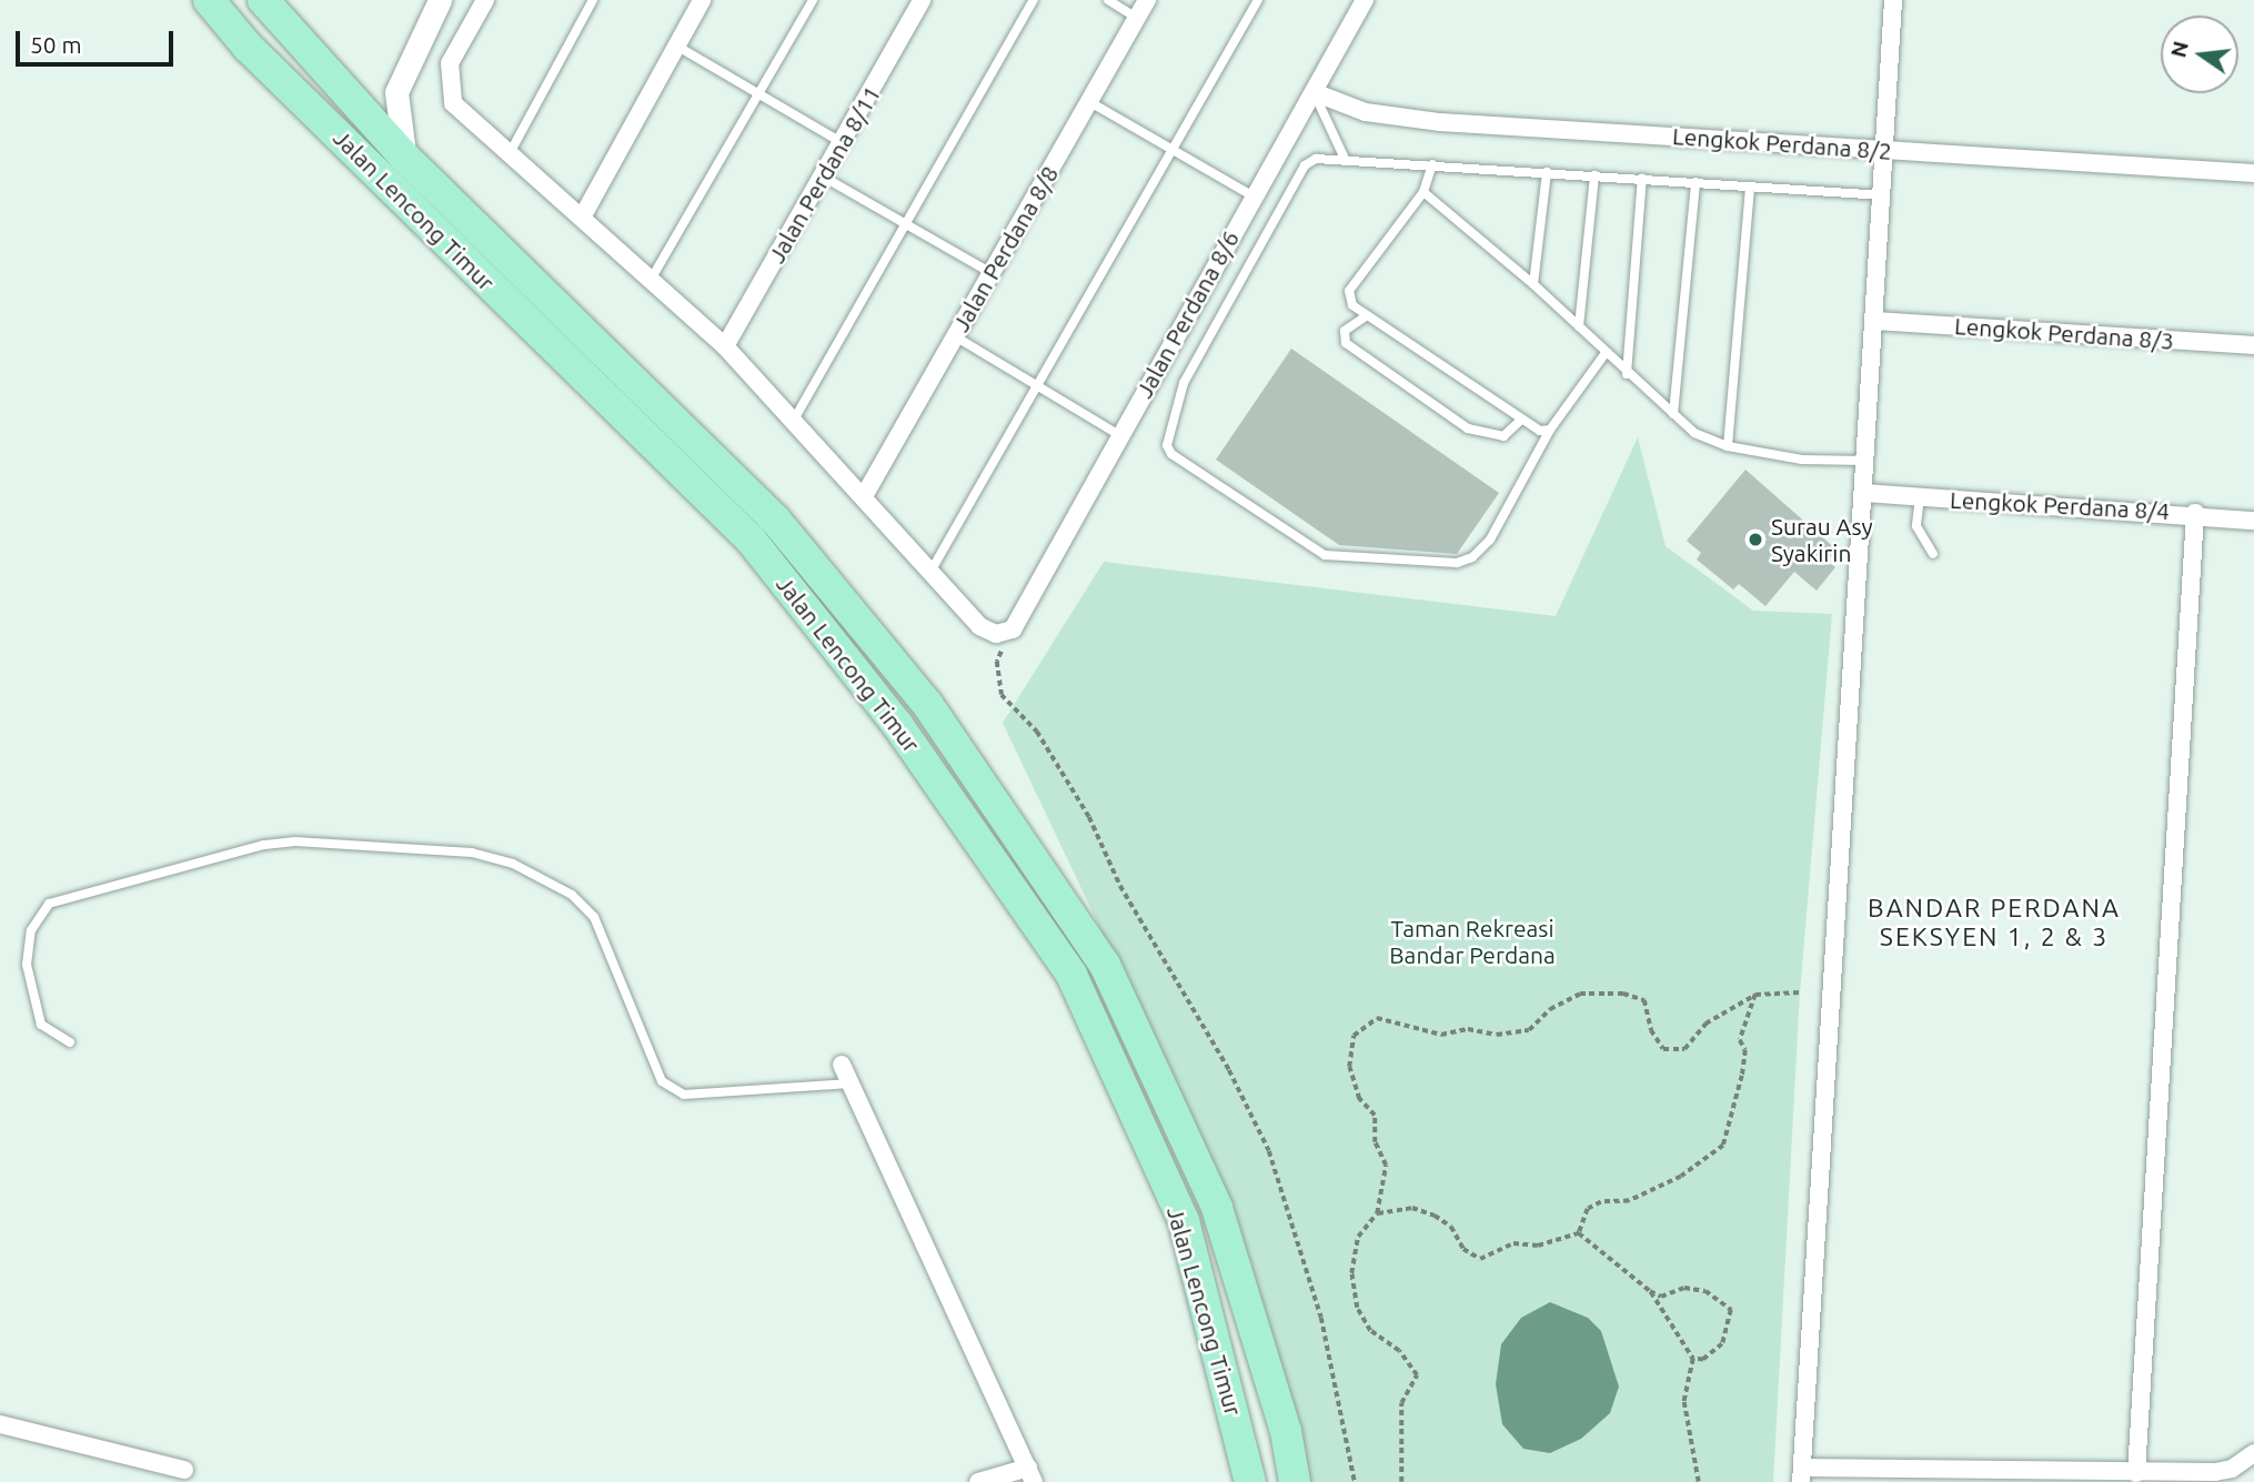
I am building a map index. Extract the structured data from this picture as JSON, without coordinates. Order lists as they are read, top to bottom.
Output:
{
  "streets": {
    "highway": ["Jalan Lencong Timur"],
    "street": [
      "Lengkok Perdana 8/2",
      "Jalan Perdana 8/11",
      "Jalan Perdana 8/8",
      "Jalan Perdana 8/6",
      "Lengkok Perdana 8/3",
      "Lengkok Perdana 8/4"
    ]
  },
  "crossings": [
    ["Lengkok Perdana 8/2", "Jalan Perdana 8/6"]
  ],
  "districts": ["BANDAR PERDANA SEKSYEN 1, 2 & 3"],
  "parks": ["Taman Rekreasi Bandar Perdana"],
  "places": ["Surau Asy Syakirin"],
  "scale_bar": "50 m",
  "north": "left"
}
